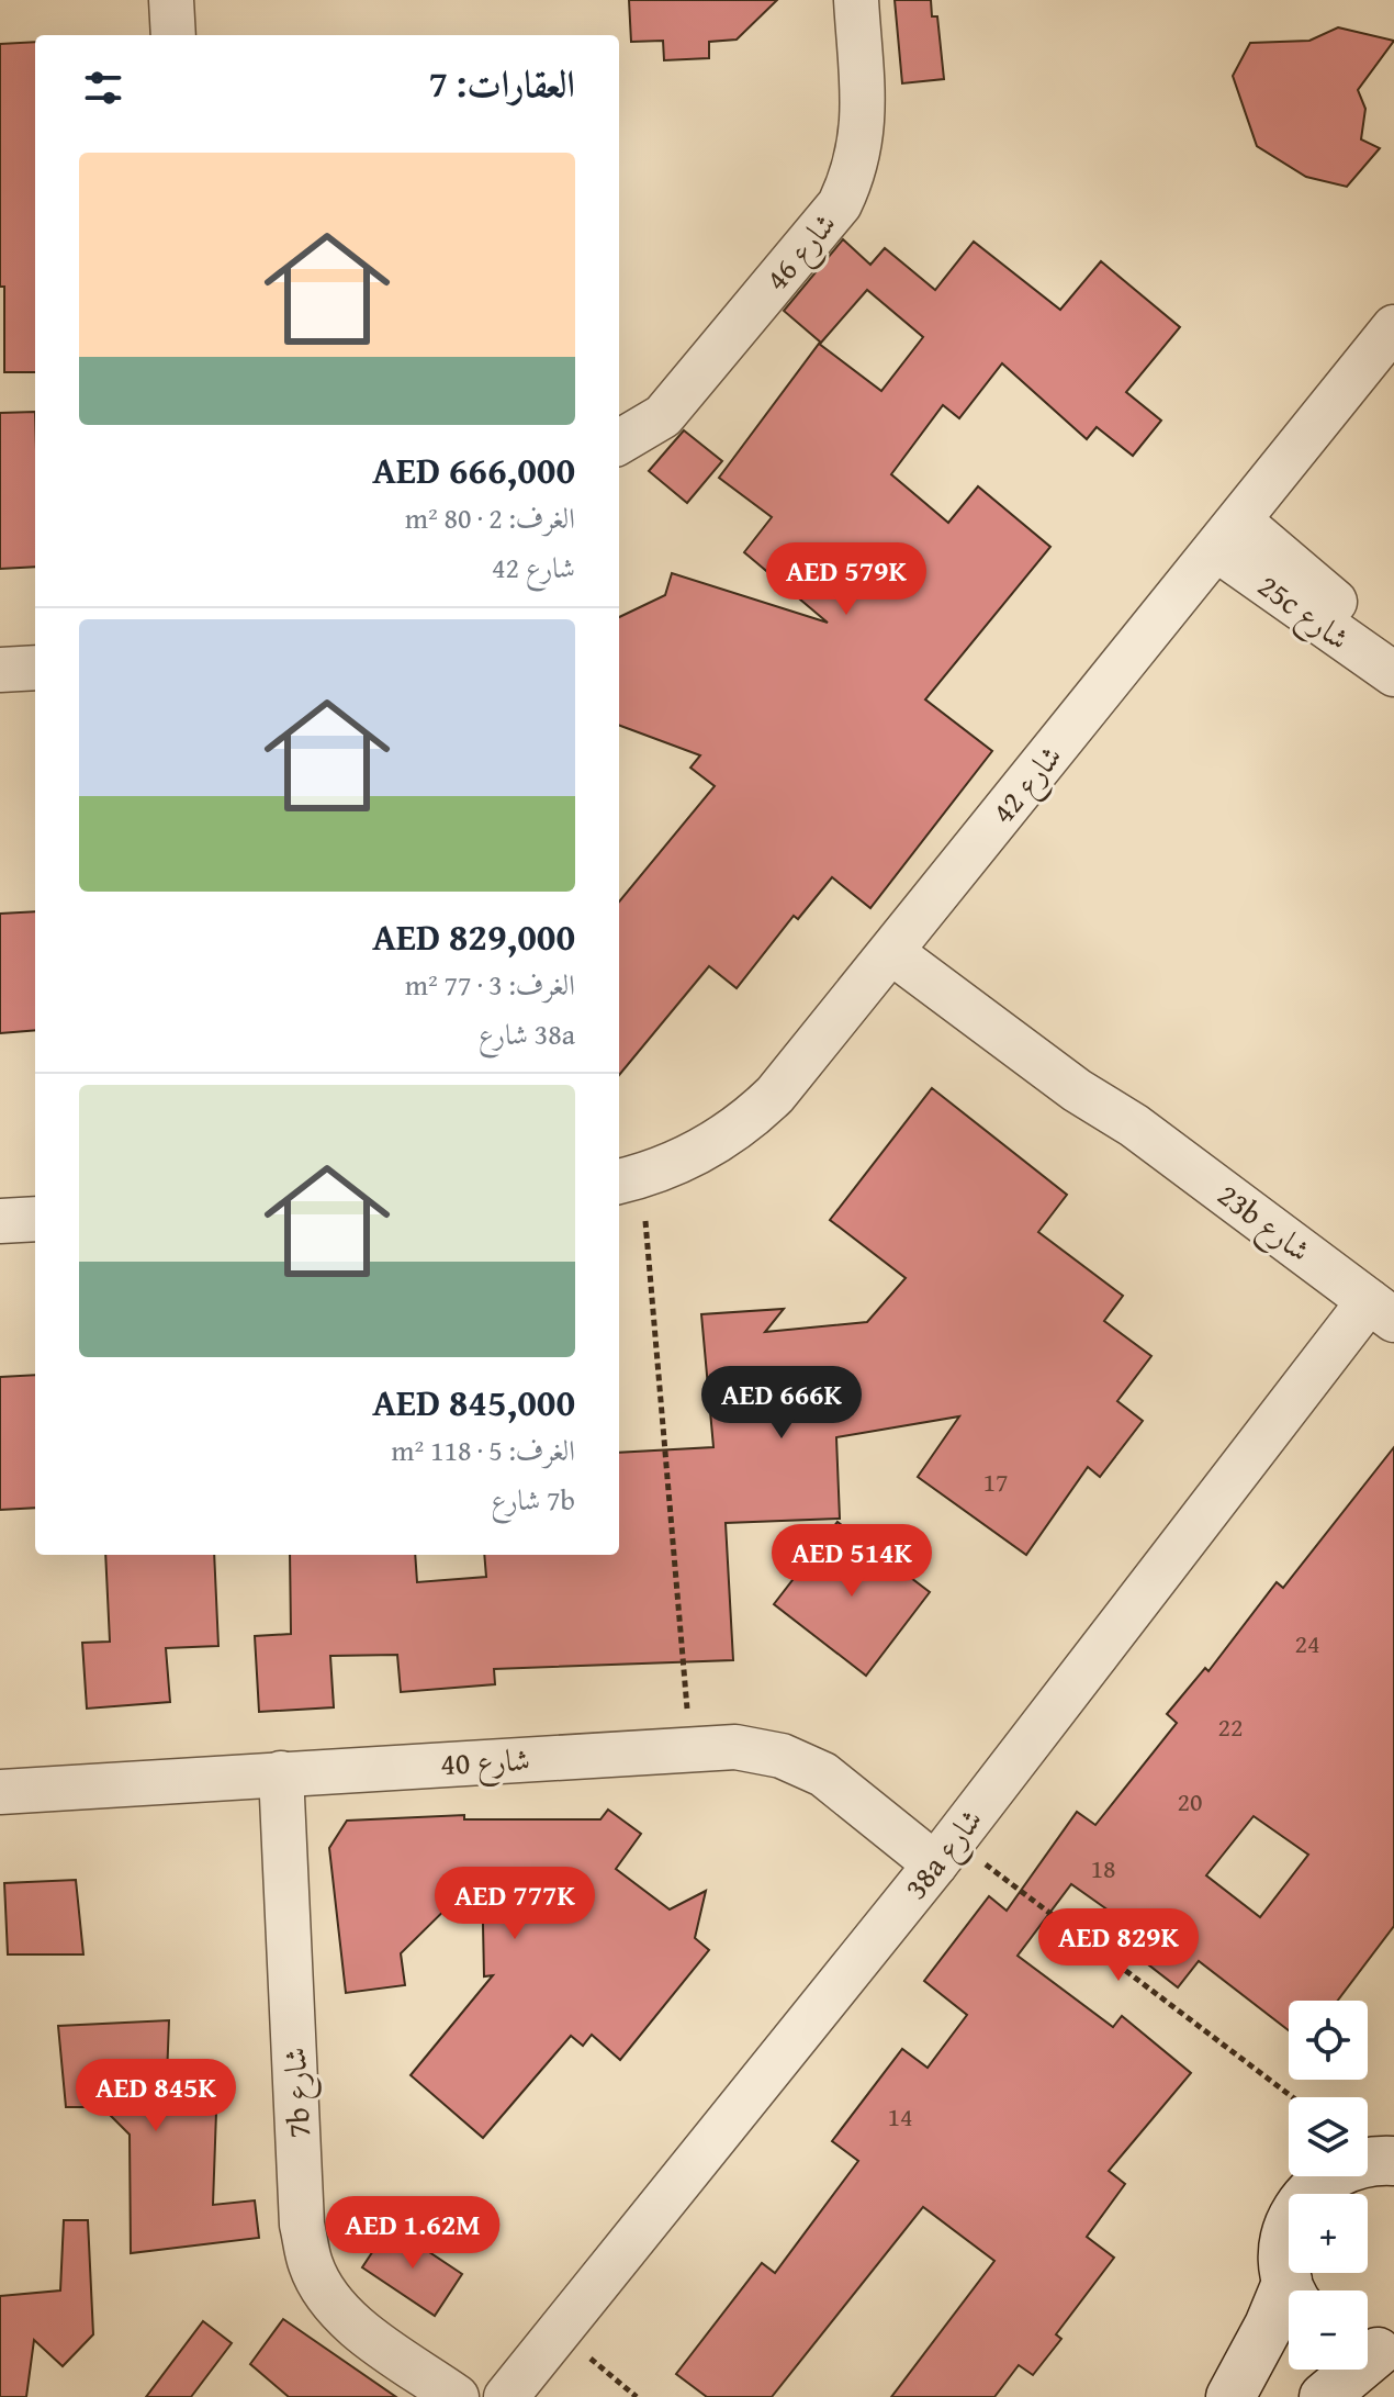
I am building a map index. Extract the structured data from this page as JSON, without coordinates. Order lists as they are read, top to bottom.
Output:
{
  "streets": {
    "street": [
      "شارع 46",
      "25c شارع",
      "شارع 42",
      "23b شارع",
      "شارع 40",
      "38a شارع",
      "7b شارع"
    ]
  },
  "crossings": [
    ["25c شارع", "شارع 42"],
    ["شارع 42", "23b شارع"],
    ["23b شارع", "38a شارع"],
    ["شارع 40", "38a شارع"],
    ["شارع 40", "7b شارع"]
  ],
  "house_numbers": [
    "17",
    "24",
    "22",
    "20",
    "18",
    "14"
  ],
  "page": {
    "heading": "العقارات: 7",
    "list": [
      {
        "name": "AED 666,000",
        "note": "الغرف: 2 · 80 m² · شارع 42"
      },
      {
        "name": "AED 829,000",
        "note": "الغرف: 3 · 77 m² · 38a شارع"
      },
      {
        "name": "AED 845,000",
        "note": "الغرف: 5 · 118 m² · 7b شارع"
      }
    ],
    "price": [
      "AED 579K",
      "AED 666K",
      "AED 514K",
      "AED 777K",
      "AED 829K",
      "AED 845K",
      "AED 1.62M"
    ],
    "map_buttons": ["+", "−"]
  }
}
